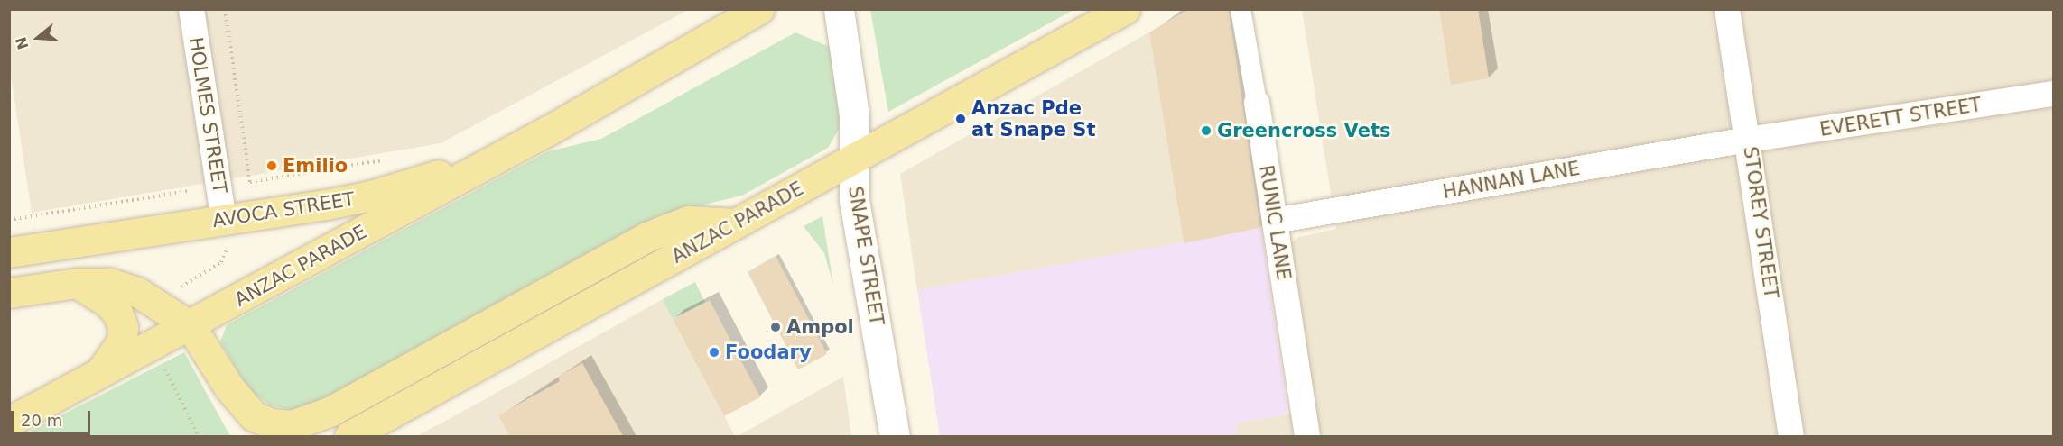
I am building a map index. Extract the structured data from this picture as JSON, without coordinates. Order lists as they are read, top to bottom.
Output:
{
  "streets": {
    "main road": ["AVOCA STREET", "ANZAC PARADE"],
    "street": [
      "HOLMES STREET",
      "EVERETT STREET",
      "HANNAN LANE",
      "RUNIC LANE",
      "STOREY STREET",
      "SNAPE STREET"
    ]
  },
  "crossings": [
    ["HOLMES STREET", "AVOCA STREET"],
    ["EVERETT STREET", "HANNAN LANE"],
    ["EVERETT STREET", "STOREY STREET"],
    ["HANNAN LANE", "RUNIC LANE"],
    ["HANNAN LANE", "STOREY STREET"],
    ["AVOCA STREET", "ANZAC PARADE"],
    ["ANZAC PARADE", "SNAPE STREET"]
  ],
  "places": [
    "Anzac Pde at Snape St",
    "Greencross Vets",
    "Emilio",
    "Ampol",
    "Foodary"
  ],
  "scale_bar": "20 m",
  "north": "left"
}
